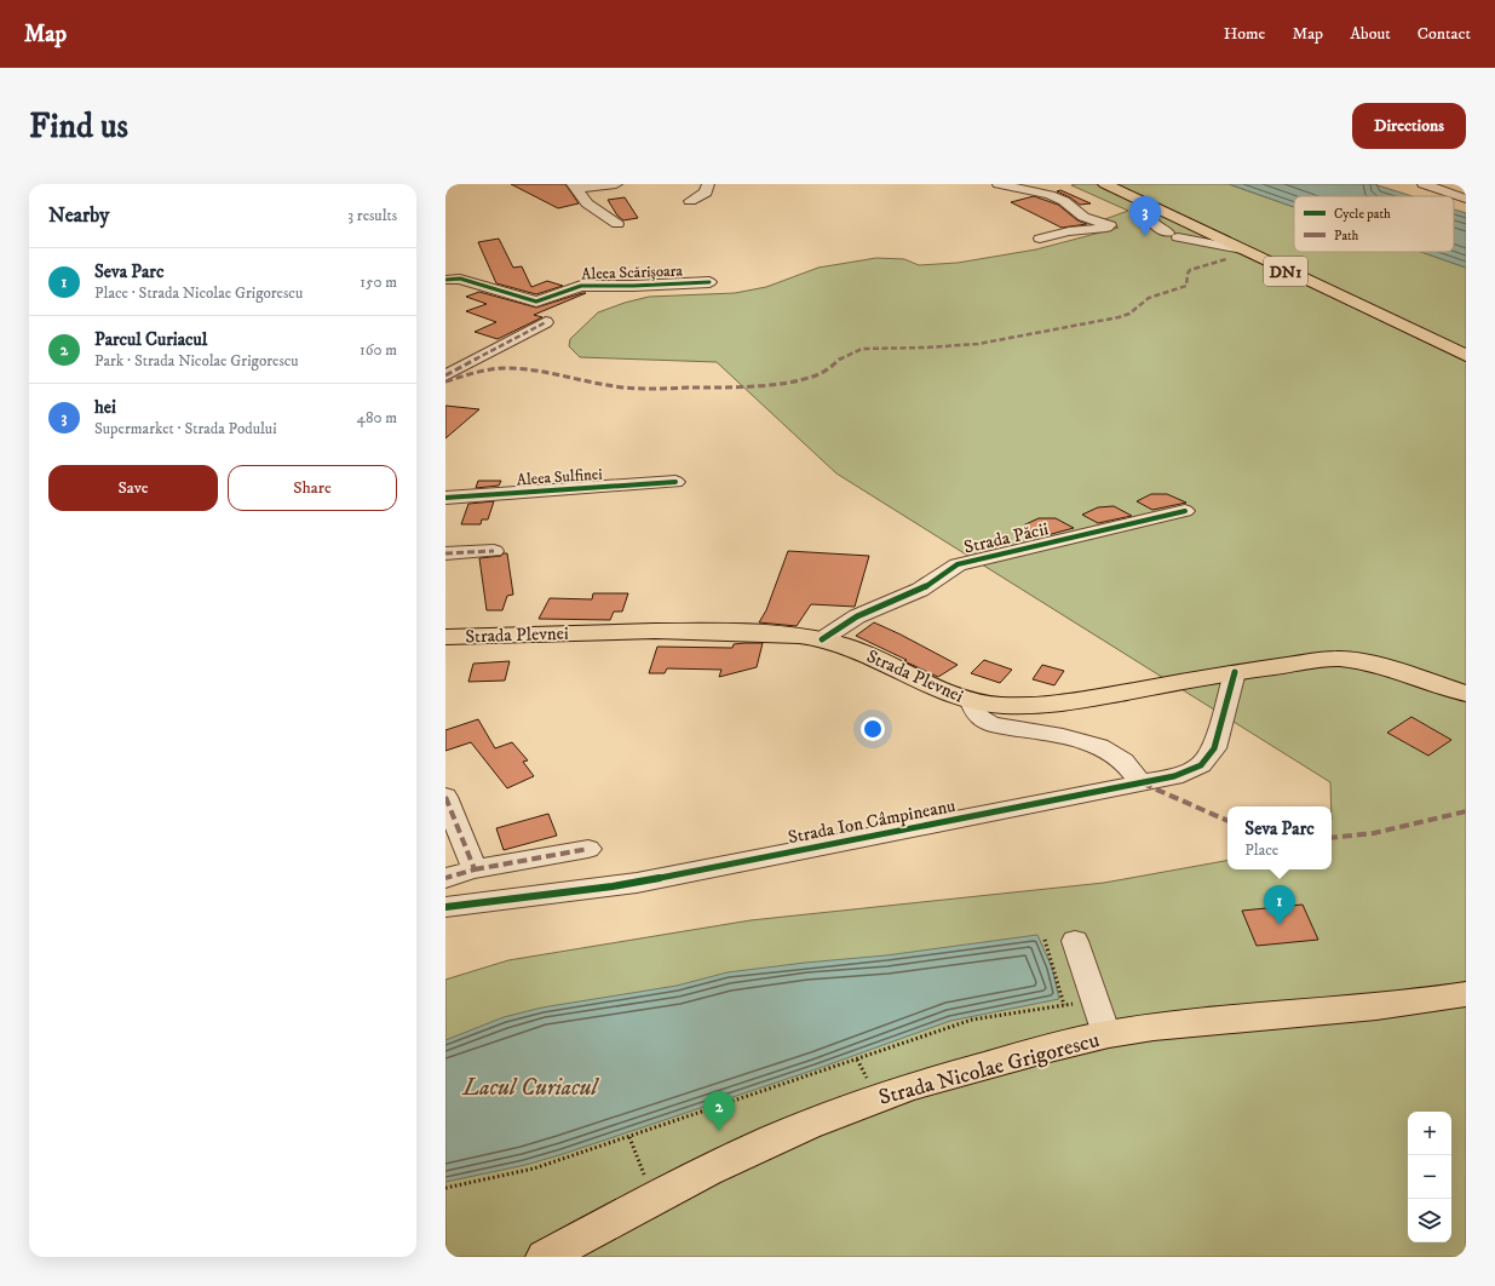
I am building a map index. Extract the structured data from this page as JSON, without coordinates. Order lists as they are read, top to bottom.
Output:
{
  "streets": {
    "main road": ["DN1", "Strada Plevnei", "Strada Nicolae Grigorescu"],
    "street": [
      "Aleea Scărișoara",
      "Aleea Sulfinei",
      "Strada Păcii",
      "Strada Ion Câmpineanu"
    ]
  },
  "crossings": [
    ["Strada Păcii", "Strada Plevnei"],
    ["Strada Plevnei", "Strada Ion Câmpineanu"]
  ],
  "water": ["Lacul Curiacul"],
  "legend": ["Cycle path", "Path"],
  "page": {
    "header": "Map",
    "nav": [
      "Home",
      "Map",
      "About",
      "Contact"
    ],
    "buttons": [
      "Directions",
      ["Save", "Share"]
    ],
    "title": "Find us",
    "heading": ["Nearby", "3 results"],
    "pins": ["3", "1", "2"],
    "list": [
      {
        "mark": "1",
        "name": "Seva Parc",
        "note": "Place · Strada Nicolae Grigorescu",
        "value": "150 m"
      },
      {
        "mark": "2",
        "name": "Parcul Curiacul",
        "note": "Park · Strada Nicolae Grigorescu",
        "value": "160 m"
      },
      {
        "mark": "3",
        "name": "hei",
        "note": "Supermarket · Strada Podului",
        "value": "480 m"
      }
    ],
    "popup": ["Seva Parc", "Place"],
    "map_buttons": ["+", "−"]
  }
}
